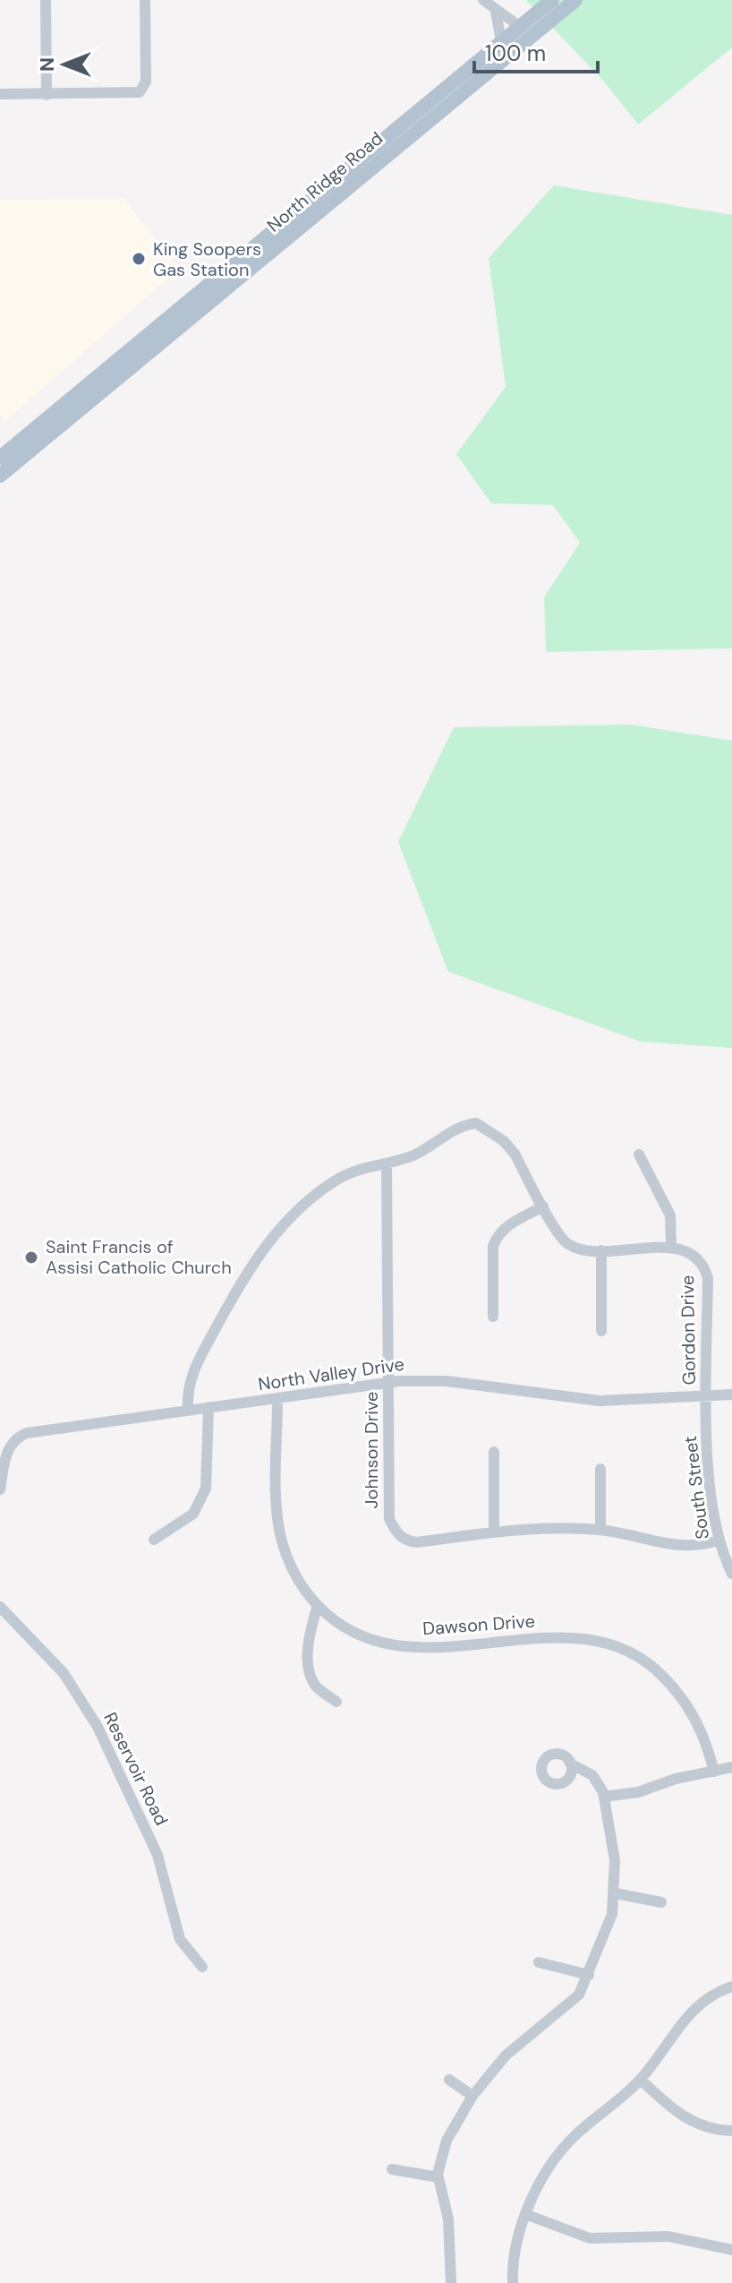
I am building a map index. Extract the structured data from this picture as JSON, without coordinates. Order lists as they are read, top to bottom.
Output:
{
  "streets": {
    "main road": ["North Ridge Road"],
    "street": [
      "Gordon Drive",
      "North Valley Drive",
      "Johnson Drive",
      "South Street",
      "Dawson Drive",
      "Reservoir Road"
    ]
  },
  "crossings": [
    ["Gordon Drive", "North Valley Drive"],
    ["Gordon Drive", "Johnson Drive"],
    ["Gordon Drive", "South Street"],
    ["North Valley Drive", "Johnson Drive"],
    ["North Valley Drive", "South Street"],
    ["North Valley Drive", "Dawson Drive"],
    ["Johnson Drive", "South Street"]
  ],
  "places": ["King Soopers Gas Station", "Saint Francis of Assisi Catholic Church"],
  "scale_bar": "100 m",
  "north": "left"
}
